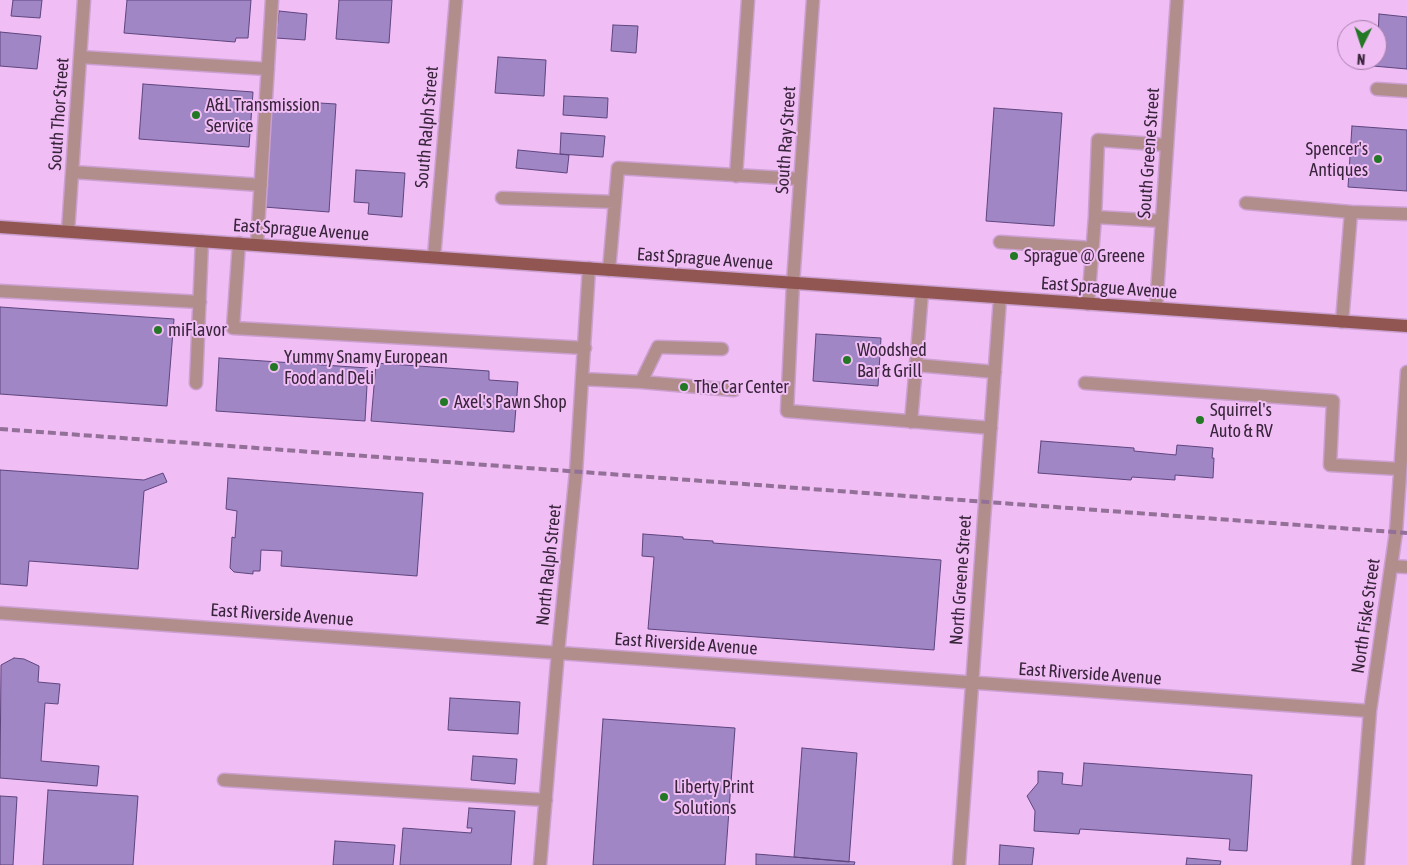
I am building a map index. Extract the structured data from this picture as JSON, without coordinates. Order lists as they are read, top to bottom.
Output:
{
  "streets": {
    "main road": ["East Sprague Avenue"],
    "street": [
      "South Thor Street",
      "South Ralph Street",
      "South Ray Street",
      "South Greene Street",
      "North Ralph Street",
      "North Greene Street",
      "East Riverside Avenue",
      "North Fiske Street"
    ]
  },
  "crossings": [
    ["South Thor Street", "East Sprague Avenue"],
    ["South Ralph Street", "East Sprague Avenue"],
    ["South Ray Street", "East Sprague Avenue"],
    ["South Greene Street", "East Sprague Avenue"],
    ["East Sprague Avenue", "North Ralph Street"],
    ["East Sprague Avenue", "North Greene Street"],
    ["North Ralph Street", "East Riverside Avenue"],
    ["North Greene Street", "East Riverside Avenue"],
    ["East Riverside Avenue", "North Fiske Street"]
  ],
  "places": [
    "A&L Transmission Service",
    "Spencer's Antiques",
    "Sprague @ Greene",
    "miFlavor",
    "Woodshed Bar & Grill",
    "Yummy Snamy European Food and Deli",
    "The Car Center",
    "Axel's Pawn Shop",
    "Squirrel's Auto & RV",
    "Liberty Print Solutions"
  ],
  "north": "bottom"
}
